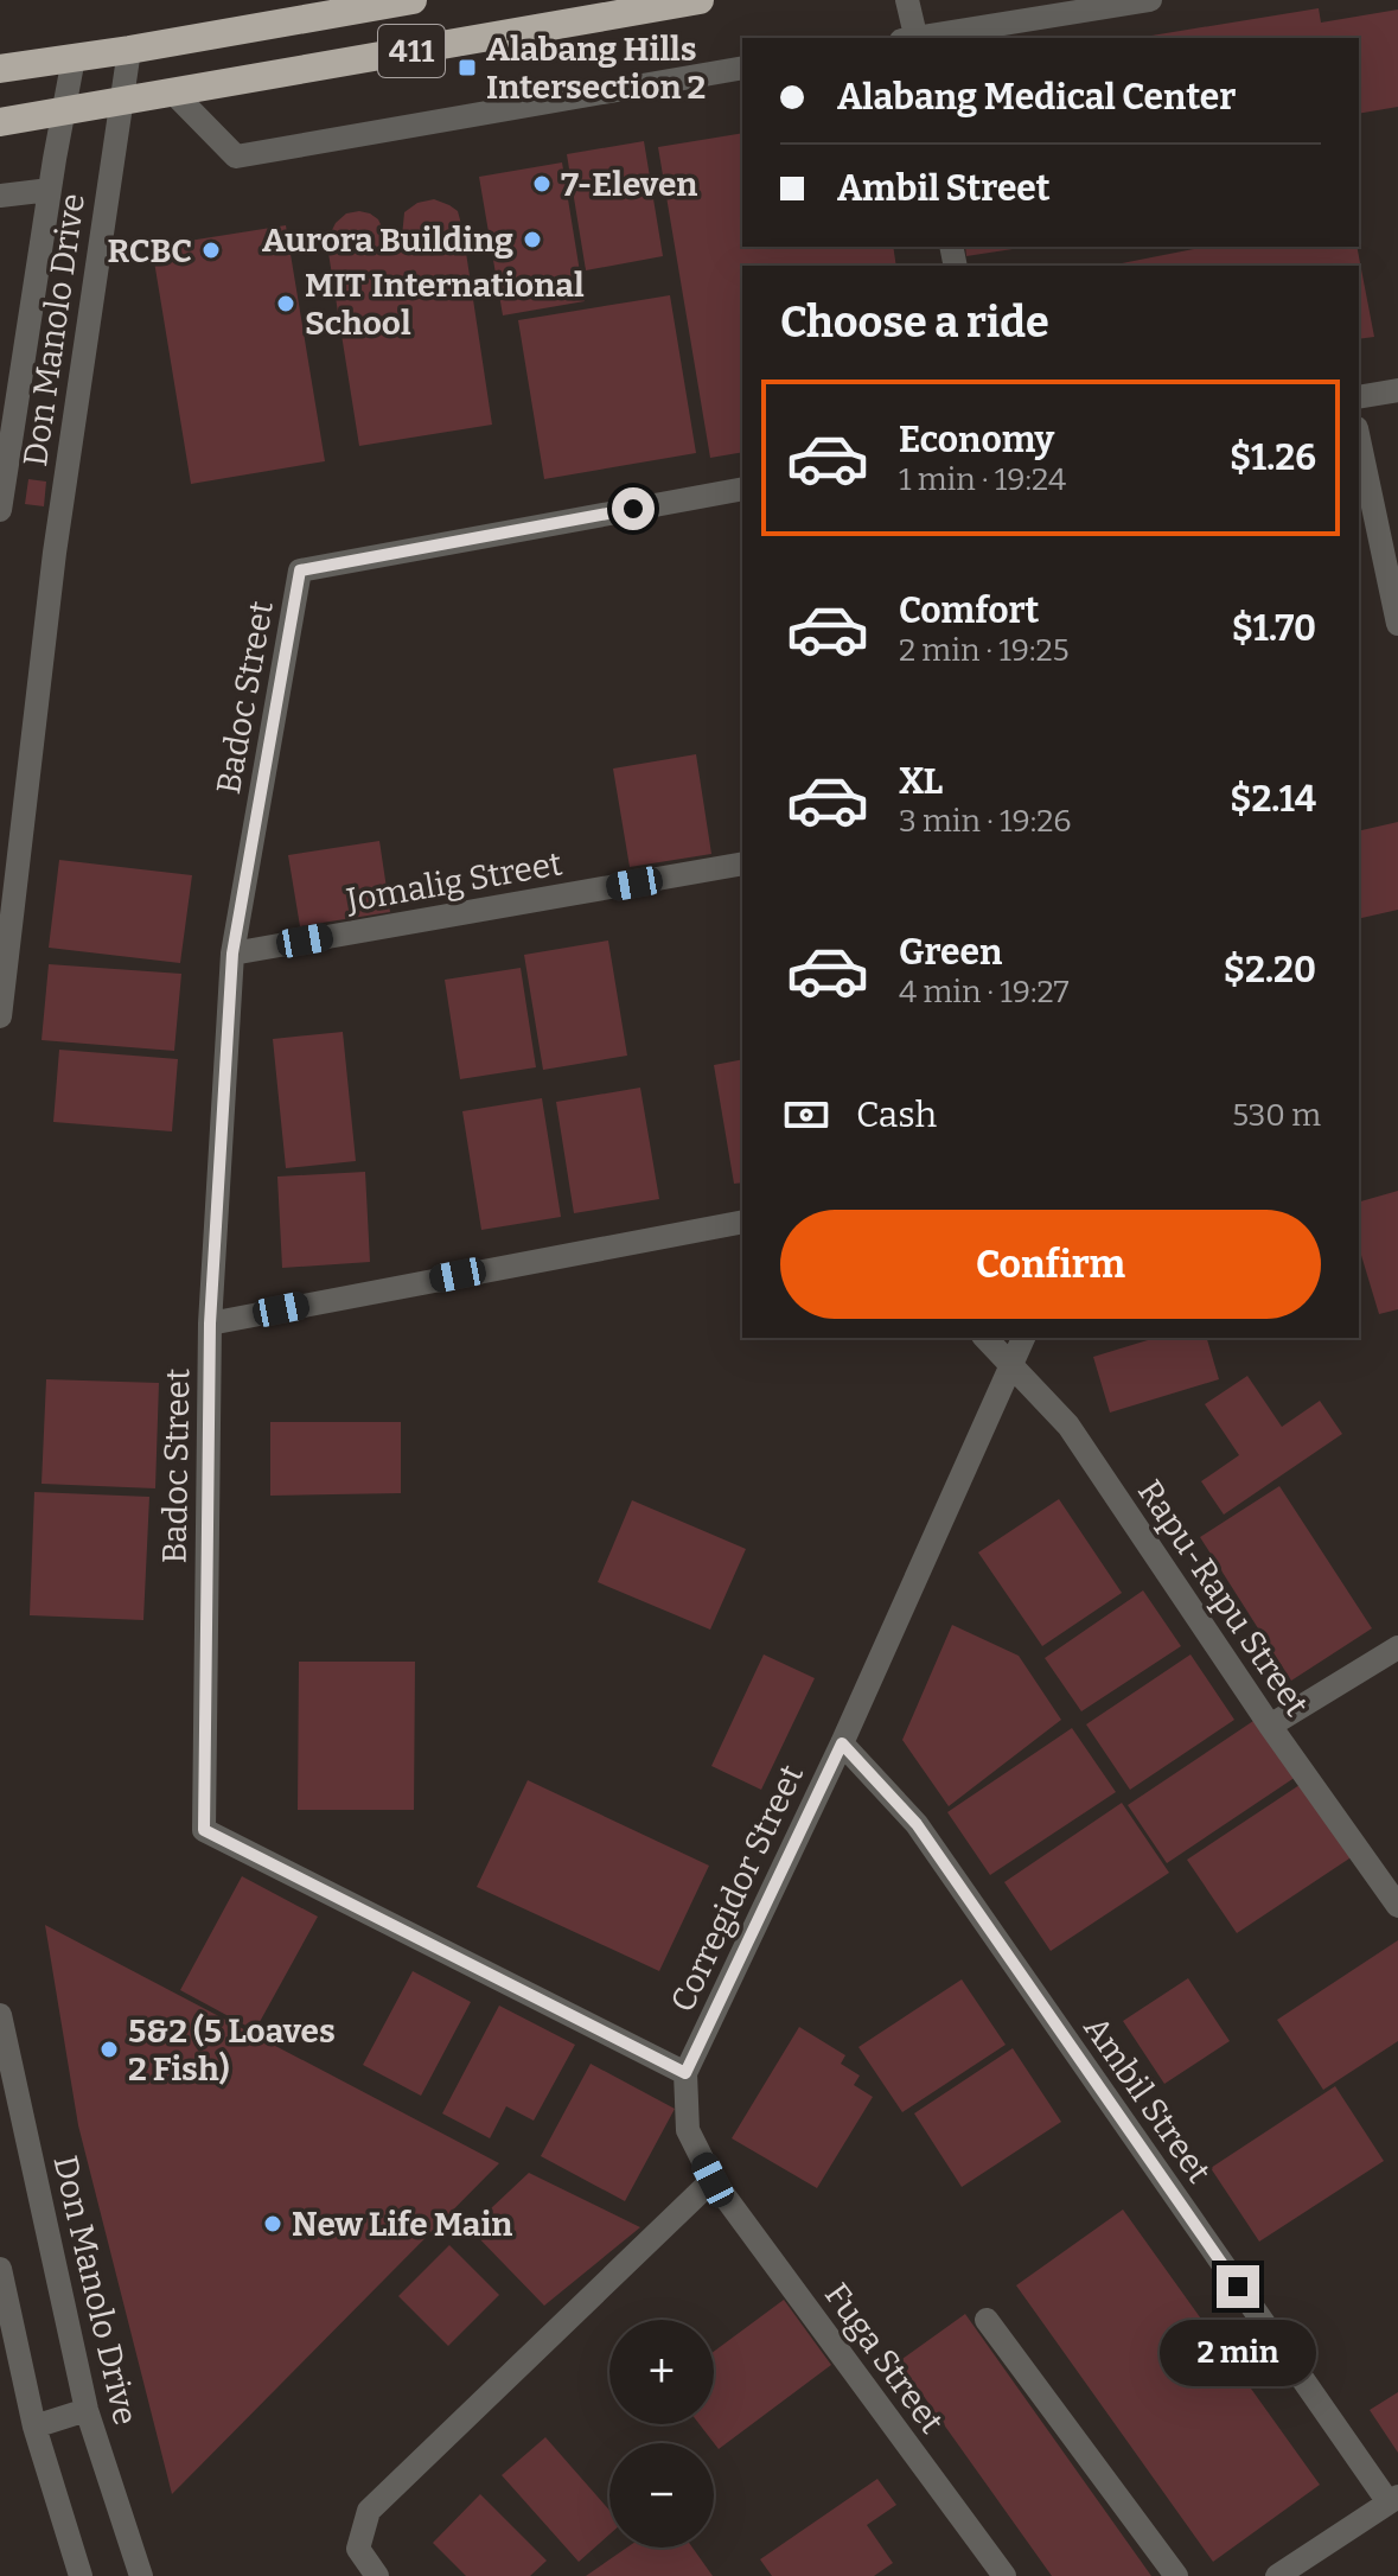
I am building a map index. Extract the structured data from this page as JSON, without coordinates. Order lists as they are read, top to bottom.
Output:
{
  "streets": {
    "highway": ["411"],
    "street": [
      "Don Manolo Drive",
      "Badoc Street",
      "Jomalig Street",
      "Rapu-Rapu Street",
      "Corregidor Street",
      "Ambil Street",
      "Fuga Street"
    ]
  },
  "crossings": [
    ["411", "Don Manolo Drive"],
    ["Badoc Street", "Jomalig Street"],
    ["Badoc Street", "Corregidor Street"],
    ["Rapu-Rapu Street", "Corregidor Street"],
    ["Corregidor Street", "Ambil Street"],
    ["Corregidor Street", "Fuga Street"]
  ],
  "places": {
    "transit": ["Alabang Hills Intersection 2"],
    "other": [
      "7-Eleven",
      "Aurora Building",
      "RCBC",
      "MIT International School",
      "5&2 (5 Loaves 2 Fish)",
      "New Life Main"
    ]
  },
  "page": {
    "banner": ["Alabang Medical Center", "Ambil Street"],
    "heading": "Choose a ride",
    "list": [
      {
        "name": "Economy",
        "note": "1 min · 19:24",
        "value": "$1.26"
      },
      {
        "name": "Comfort",
        "note": "2 min · 19:25",
        "value": "$1.70"
      },
      {
        "name": "XL",
        "note": "3 min · 19:26",
        "value": "$2.14"
      },
      {
        "name": "Green",
        "note": "4 min · 19:27",
        "value": "$2.20"
      }
    ],
    "pay": ["Cash", "530 m"],
    "buttons": "Confirm",
    "map_buttons": ["+", "−"],
    "bubble": "2 min"
  }
}
